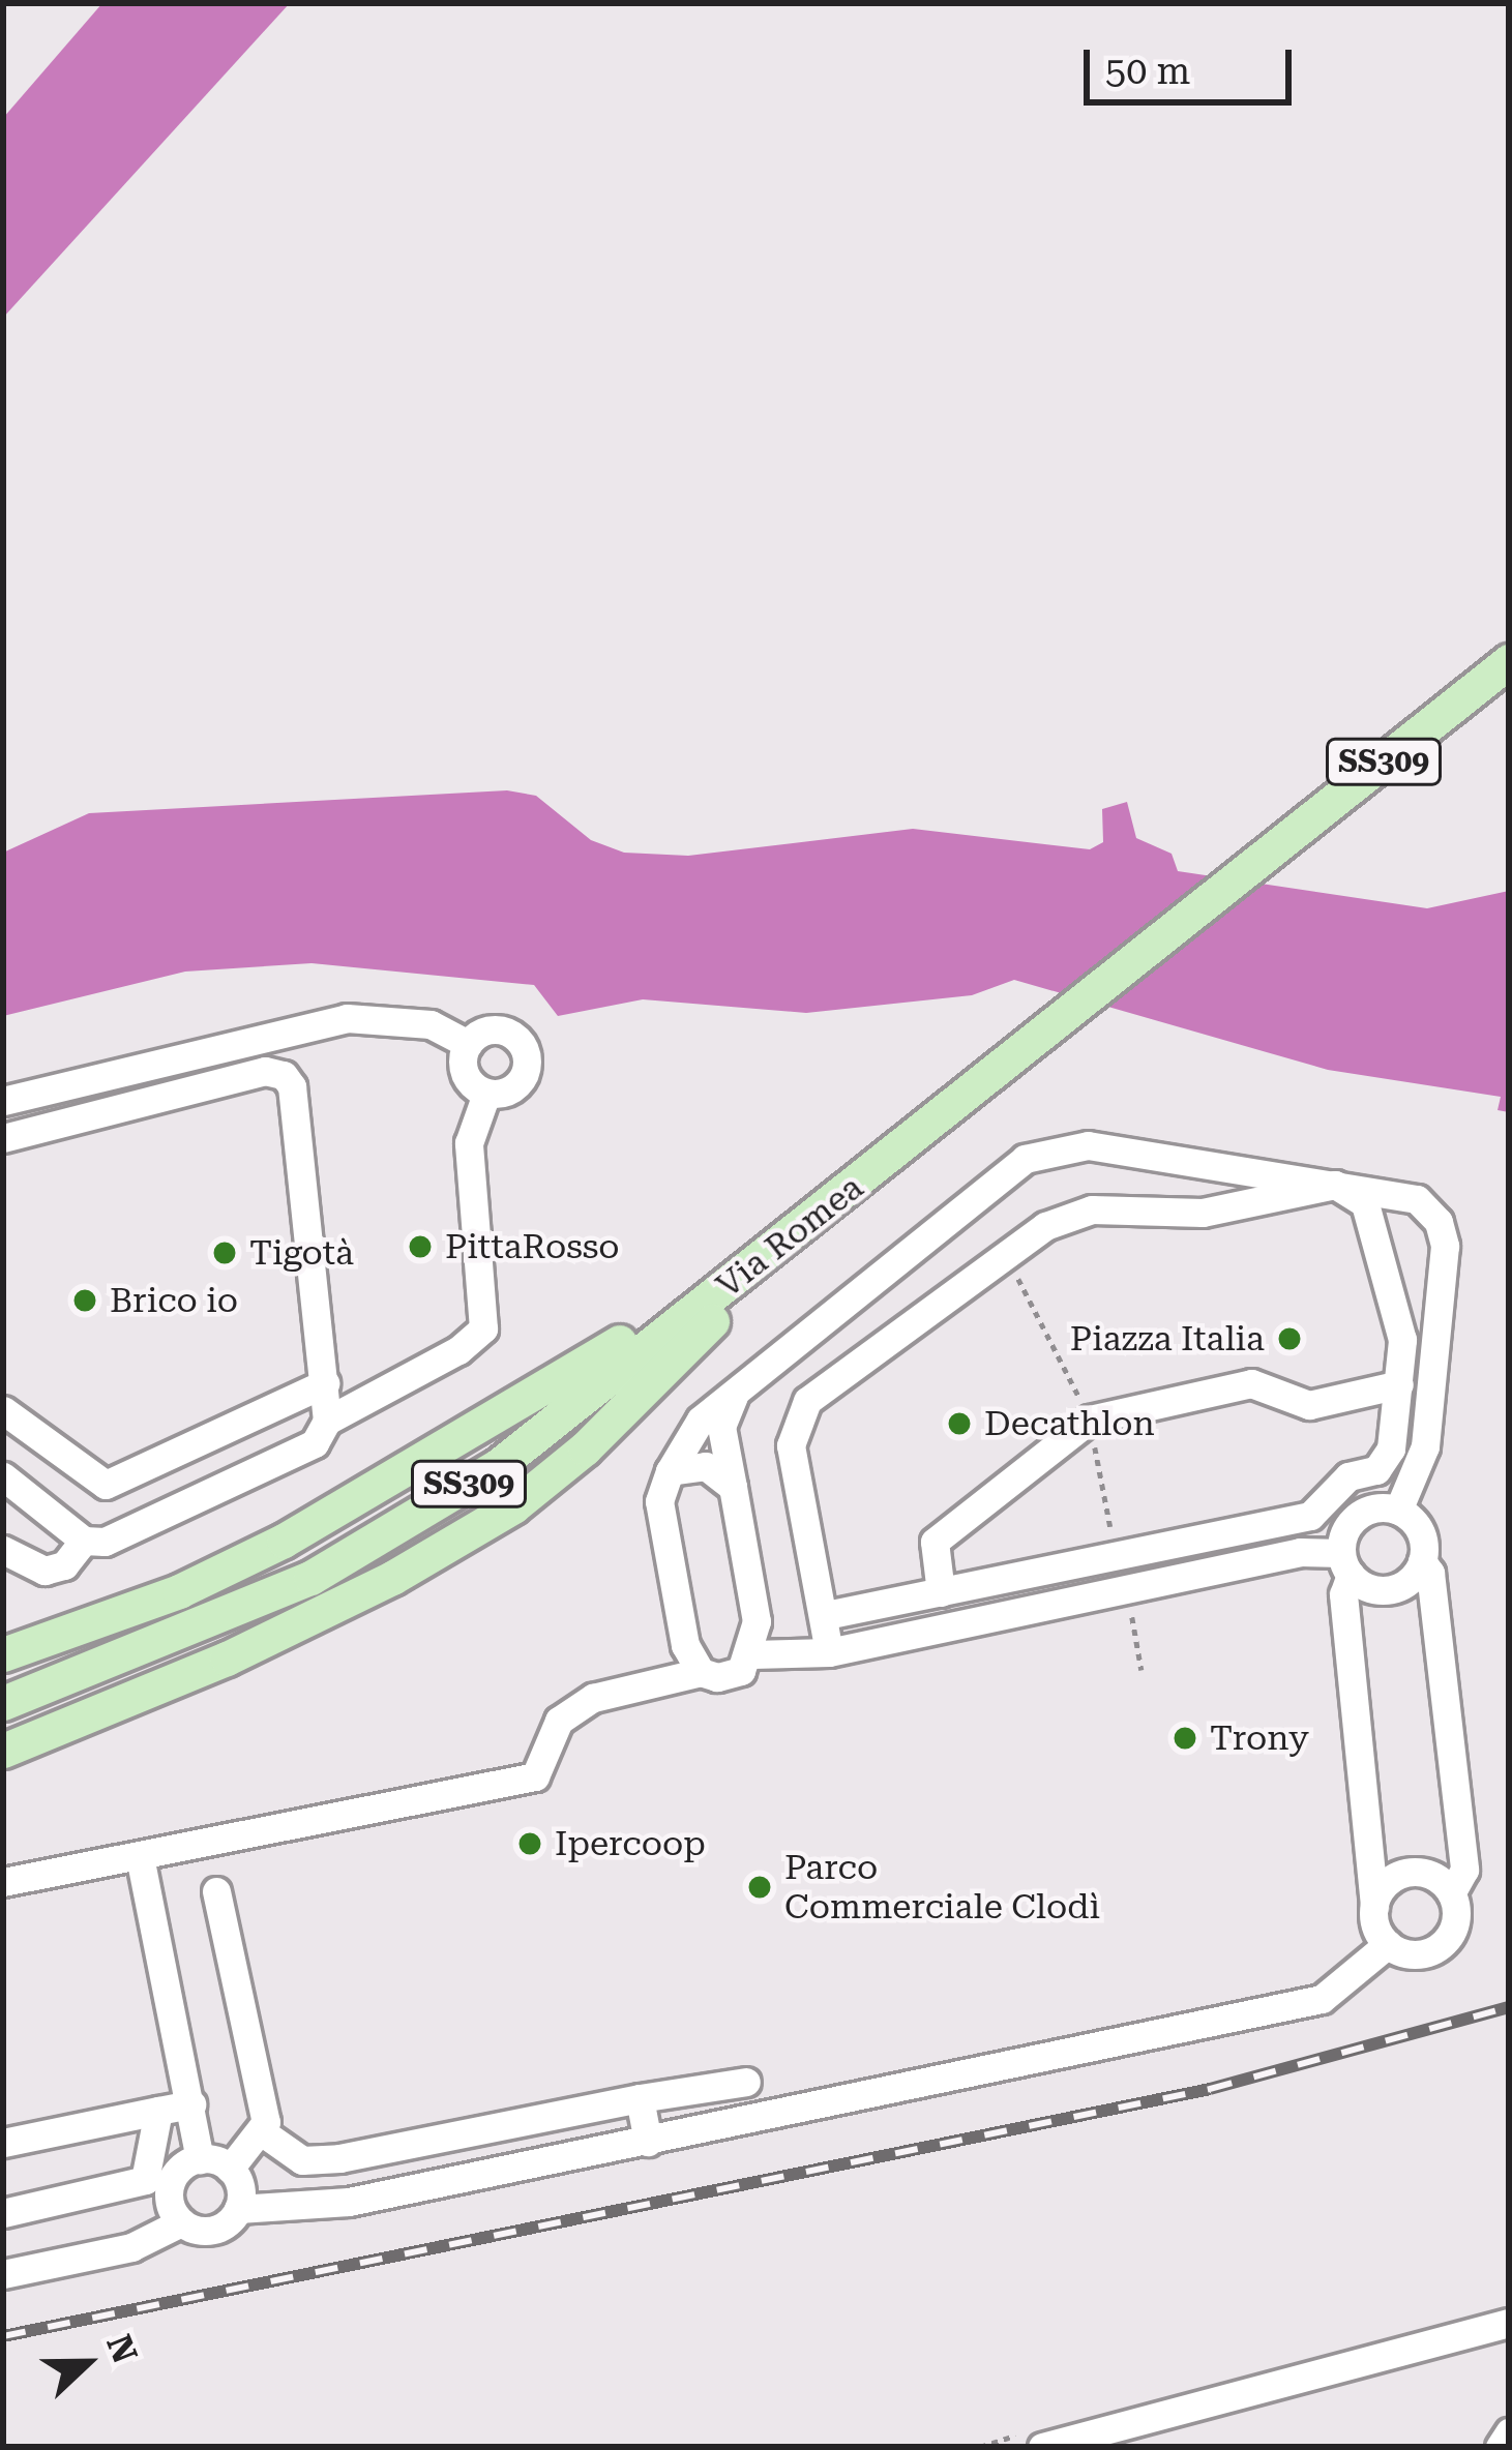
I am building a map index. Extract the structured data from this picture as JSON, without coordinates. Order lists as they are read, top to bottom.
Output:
{
  "streets": {
    "main road": ["SS309", "Via Romea"]
  },
  "places": [
    "PittaRosso",
    "Tigotà",
    "Brico io",
    "Piazza Italia",
    "Decathlon",
    "Trony",
    "Ipercoop",
    "Parco Commerciale Clodì"
  ],
  "scale_bar": "50 m",
  "north": "right"
}
